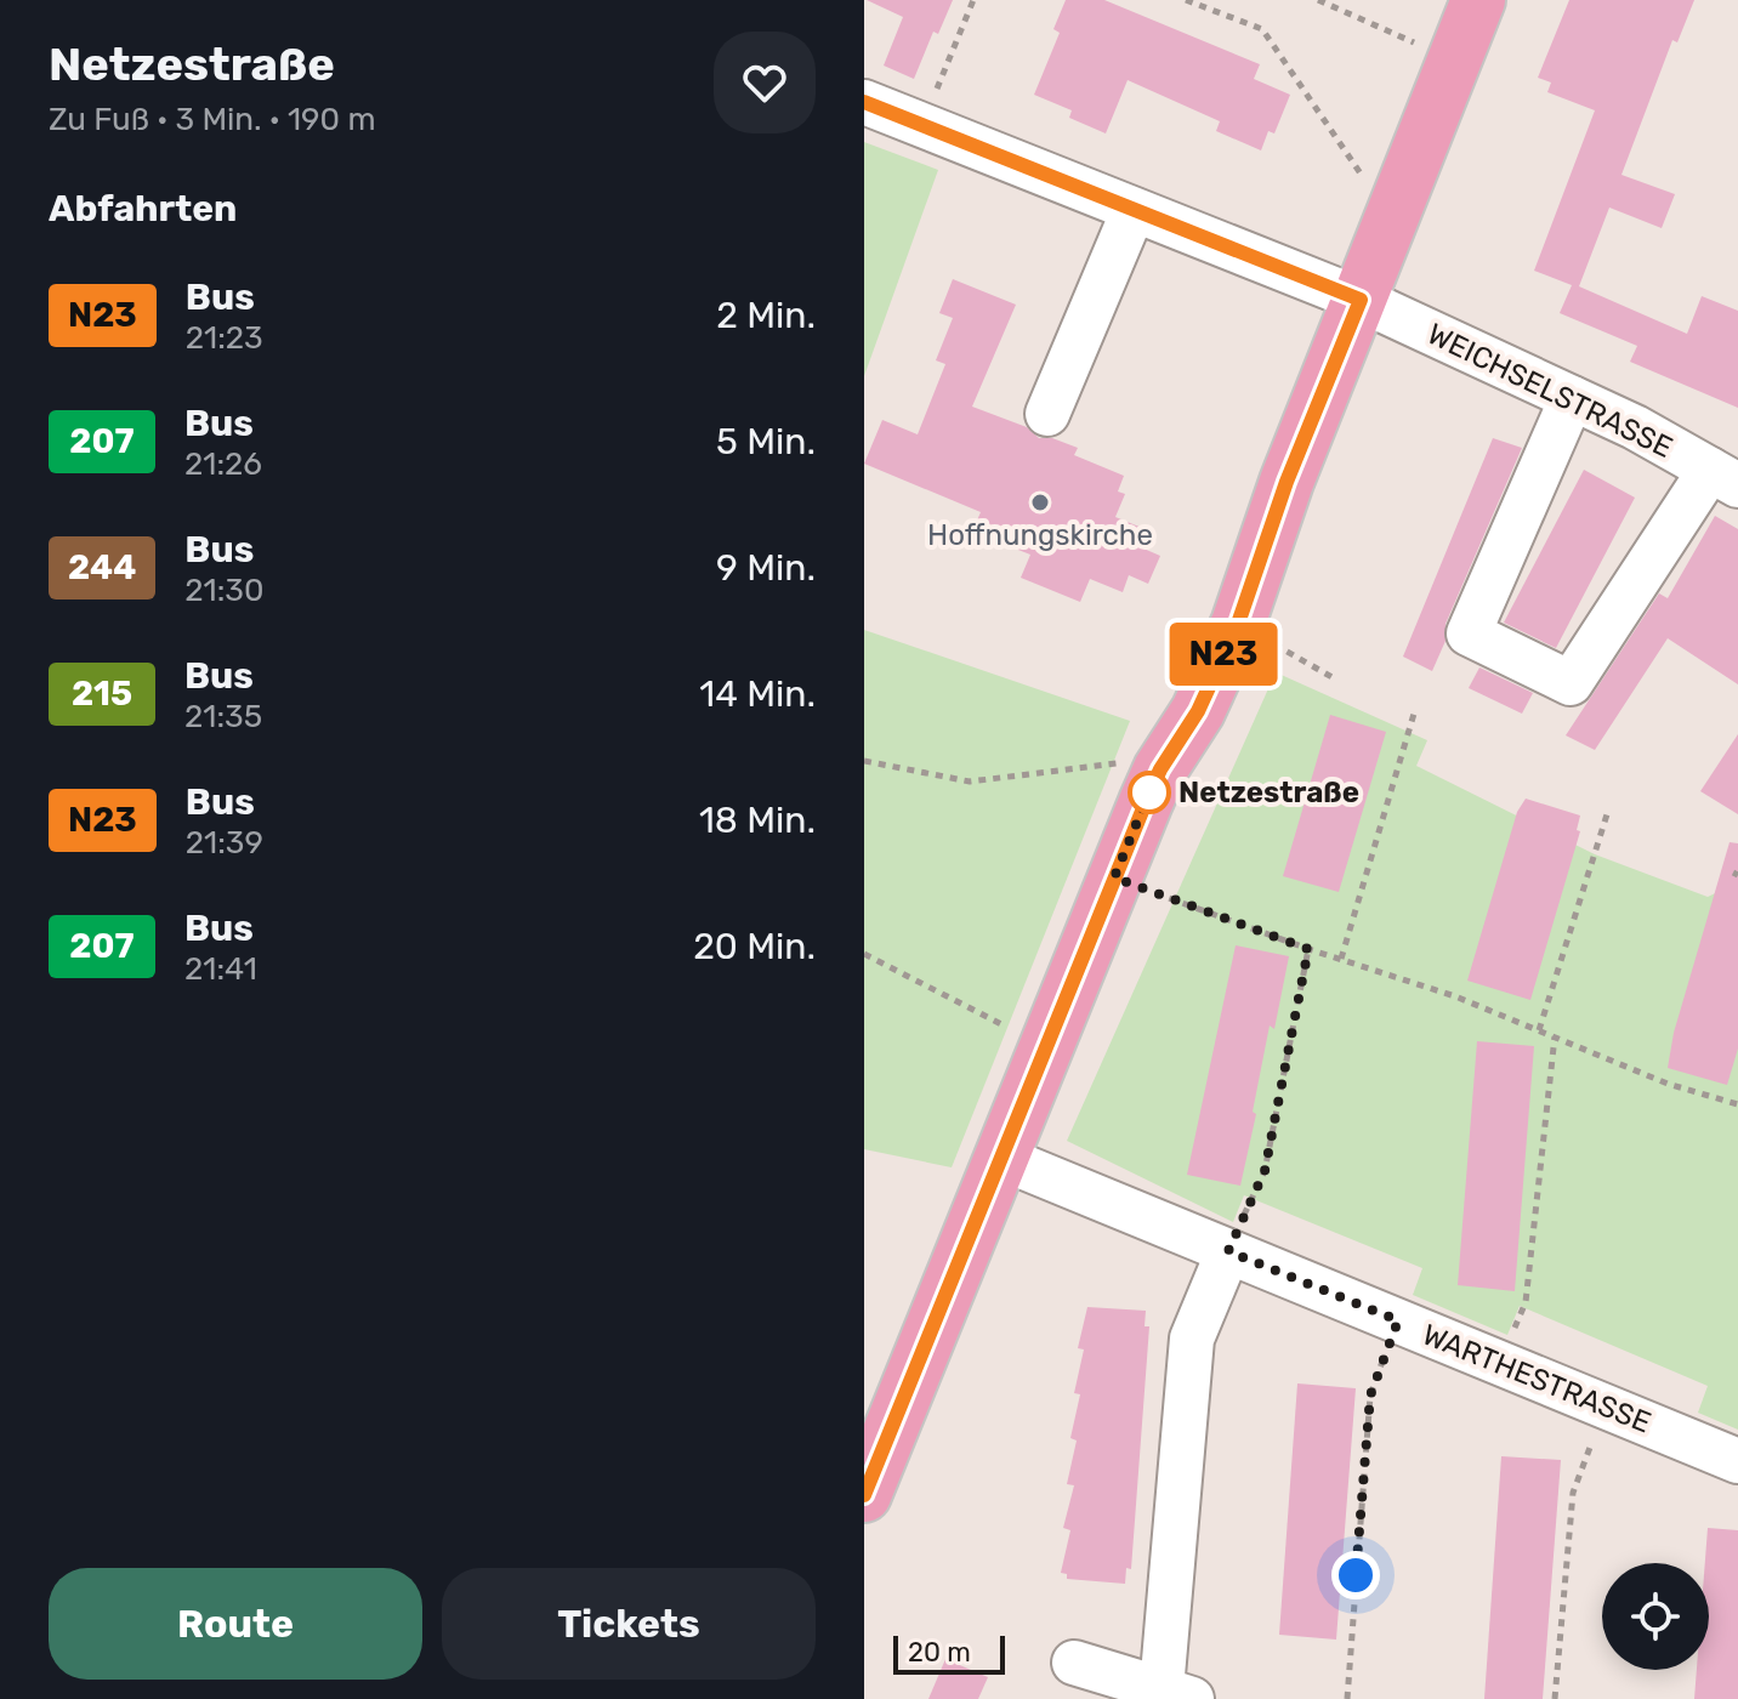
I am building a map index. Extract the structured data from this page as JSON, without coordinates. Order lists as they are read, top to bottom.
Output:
{
  "streets": {
    "street": ["WEICHSELSTRASSE", "WARTHESTRASSE"]
  },
  "places": ["Hoffnungskirche", "Netzestraße"],
  "lines": ["bus line N23"],
  "scale_bar": "20 m",
  "page": {
    "heading": [
      ["Netzestraße", "Zu Fuß · 3 Min. · 190 m"],
      "Abfahrten"
    ],
    "on_map": "N23",
    "list": [
      {
        "mark": "N23",
        "name": "Bus",
        "note": "21:23",
        "value": "2 Min."
      },
      {
        "mark": "207",
        "name": "Bus",
        "note": "21:26",
        "value": "5 Min."
      },
      {
        "mark": "244",
        "name": "Bus",
        "note": "21:30",
        "value": "9 Min."
      },
      {
        "mark": "215",
        "name": "Bus",
        "note": "21:35",
        "value": "14 Min."
      },
      {
        "mark": "N23",
        "name": "Bus",
        "note": "21:39",
        "value": "18 Min."
      },
      {
        "mark": "207",
        "name": "Bus",
        "note": "21:41",
        "value": "20 Min."
      }
    ],
    "buttons": ["Route", "Tickets"],
    "scale": "20 m"
  }
}
